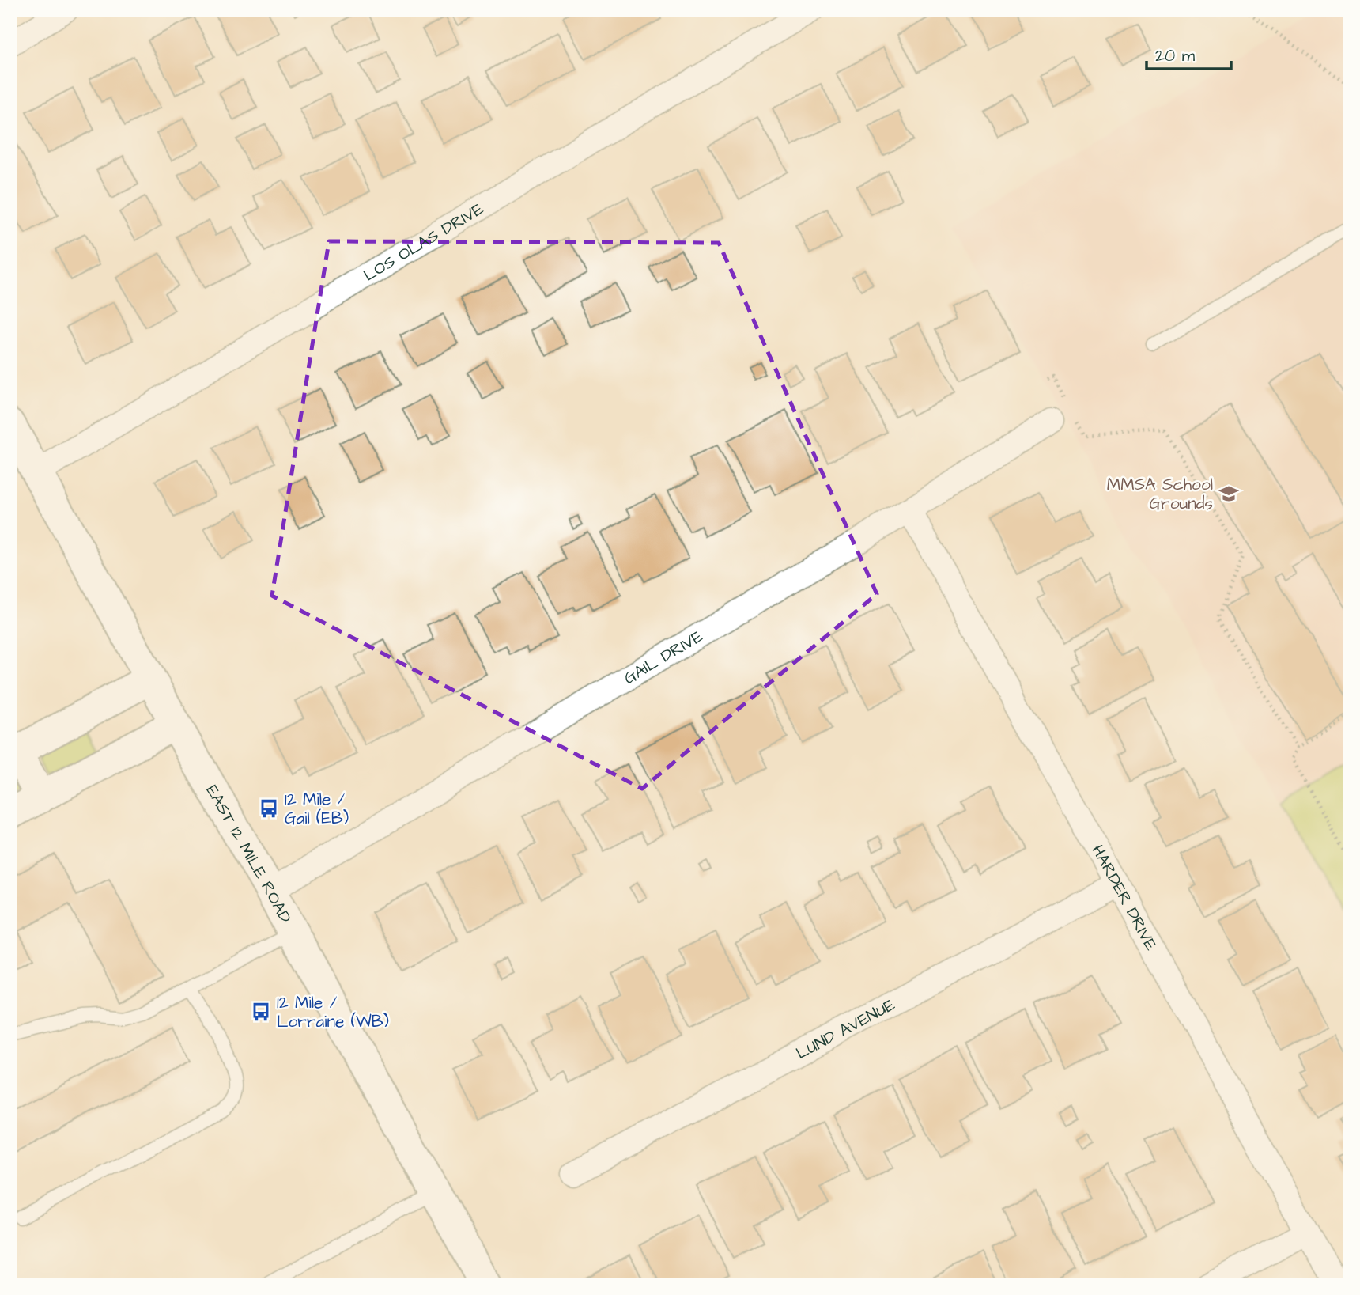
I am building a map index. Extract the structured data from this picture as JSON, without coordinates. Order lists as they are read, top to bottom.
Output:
{
  "streets": {
    "main road": ["EAST 12 MILE ROAD"],
    "street": [
      "LOS OLAS DRIVE",
      "GAIL DRIVE",
      "HARDER DRIVE",
      "LUND AVENUE"
    ]
  },
  "crossings": [
    ["LOS OLAS DRIVE", "EAST 12 MILE ROAD"],
    ["GAIL DRIVE", "EAST 12 MILE ROAD"],
    ["GAIL DRIVE", "HARDER DRIVE"],
    ["HARDER DRIVE", "LUND AVENUE"]
  ],
  "places": {
    "school or university": ["MMSA School Grounds"],
    "bus stop": ["12 Mile / Gail (EB)", "12 Mile / Lorraine (WB)"]
  },
  "scale_bar": "20 m"
}
